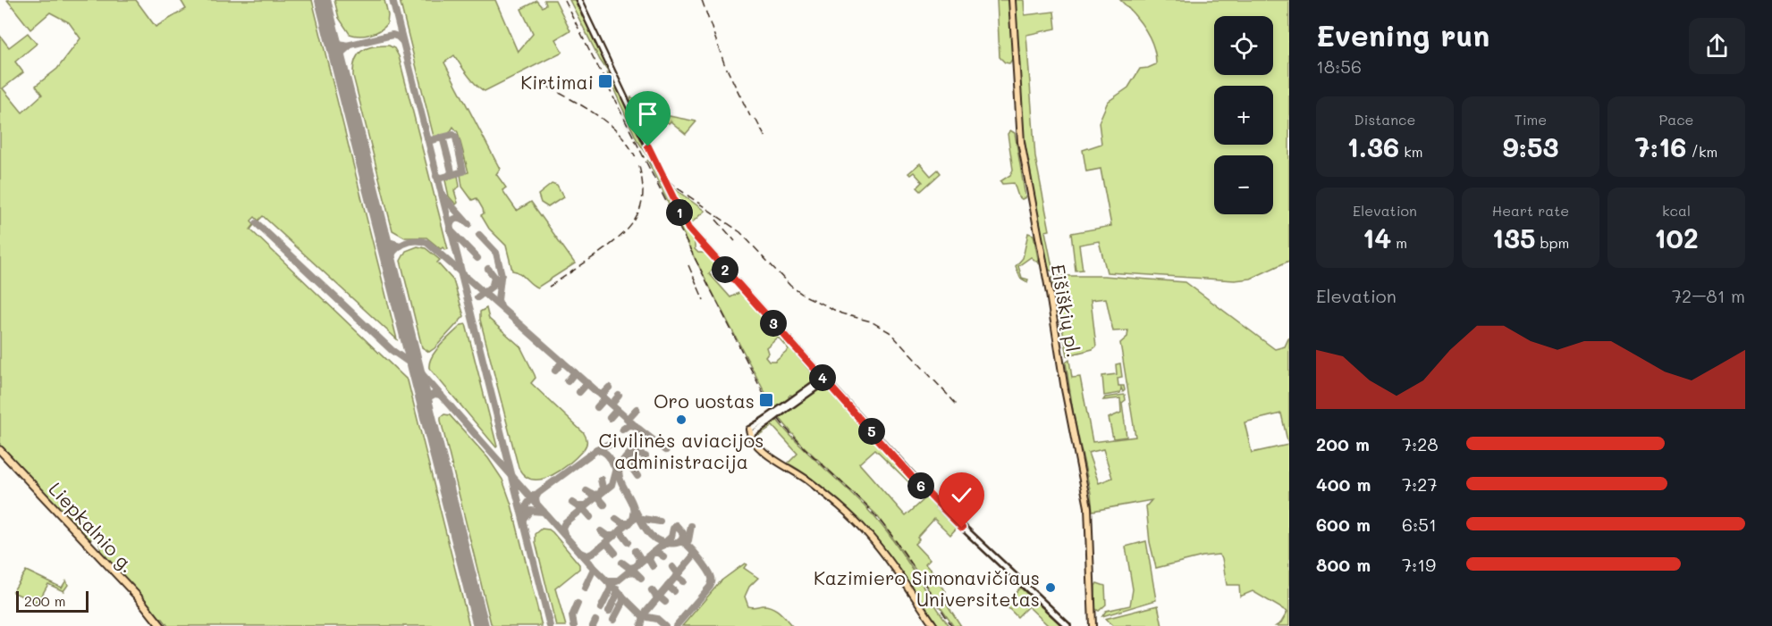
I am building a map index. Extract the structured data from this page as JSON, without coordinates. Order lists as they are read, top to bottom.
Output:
{
  "streets": {
    "highway": ["Liepkalnio g."],
    "main road": ["Eišiškių pl."]
  },
  "places": {
    "transit": ["Kirtimai", "Oro uostas"],
    "other": ["Civilinės aviacijos administracija", "Kazimiero Simonavičiaus Universitetas"]
  },
  "scale_bar": "200 m",
  "page": {
    "heading": ["Evening run", "18:56"],
    "map_buttons": ["+", "−"],
    "stats": [
      ["Distance", "1.36 km"],
      ["Time", "9:53"],
      ["Pace", "7:16 /km"],
      ["Elevation", "14 m"],
      ["Heart rate", "135 bpm"],
      ["kcal", "102"]
    ],
    "pins": [
      "1",
      "2",
      "3",
      "4",
      "5",
      "6"
    ],
    "chart": ["Elevation", "72–81 m"],
    "list": [
      {
        "name": "200 m",
        "note": "7:28"
      },
      {
        "name": "400 m",
        "note": "7:27"
      },
      {
        "name": "600 m",
        "note": "6:51"
      },
      {
        "name": "800 m",
        "note": "7:19"
      }
    ],
    "scale": "200 m"
  }
}
